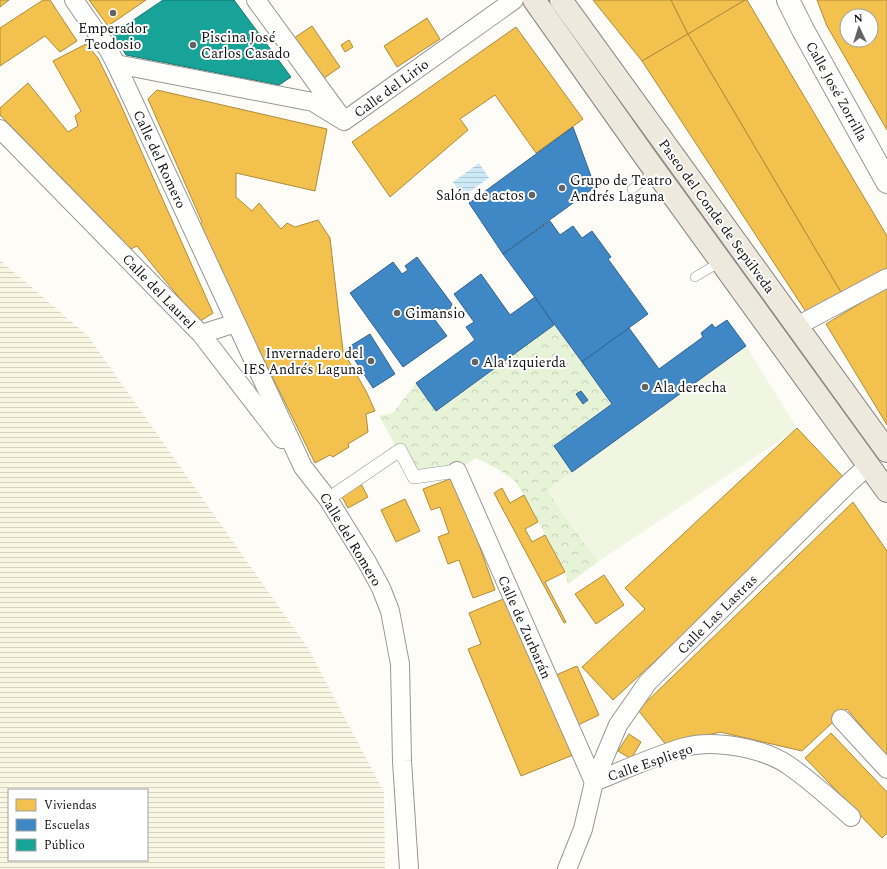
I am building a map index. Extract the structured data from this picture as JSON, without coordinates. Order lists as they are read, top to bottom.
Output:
{
  "streets": {
    "main road": ["Paseo del Conde de Sepúlveda"],
    "street": [
      "Calle del Lirio",
      "Calle José Zorrilla",
      "Calle del Romero",
      "Calle del Laurel",
      "Calle Las Lastras",
      "Calle de Zurbarán",
      "Calle Espliego"
    ]
  },
  "crossings": [
    ["Calle del Lirio", "Calle del Romero"],
    ["Calle del Romero", "Calle del Laurel"],
    ["Paseo del Conde de Sepúlveda", "Calle Las Lastras"],
    ["Calle Las Lastras", "Calle de Zurbarán"],
    ["Calle Las Lastras", "Calle Espliego"],
    ["Calle de Zurbarán", "Calle Espliego"]
  ],
  "places": [
    "Emperador Teodosio",
    "Piscina José Carlos Casado",
    "Grupo de Teatro Andrés Laguna",
    "Salón de actos",
    "Gimansio",
    "Invernadero del IES Andrés Laguna",
    "Ala izquierda",
    "Ala derecha"
  ],
  "legend": ["Viviendas", "Escuelas", "Público"],
  "north": "top"
}
